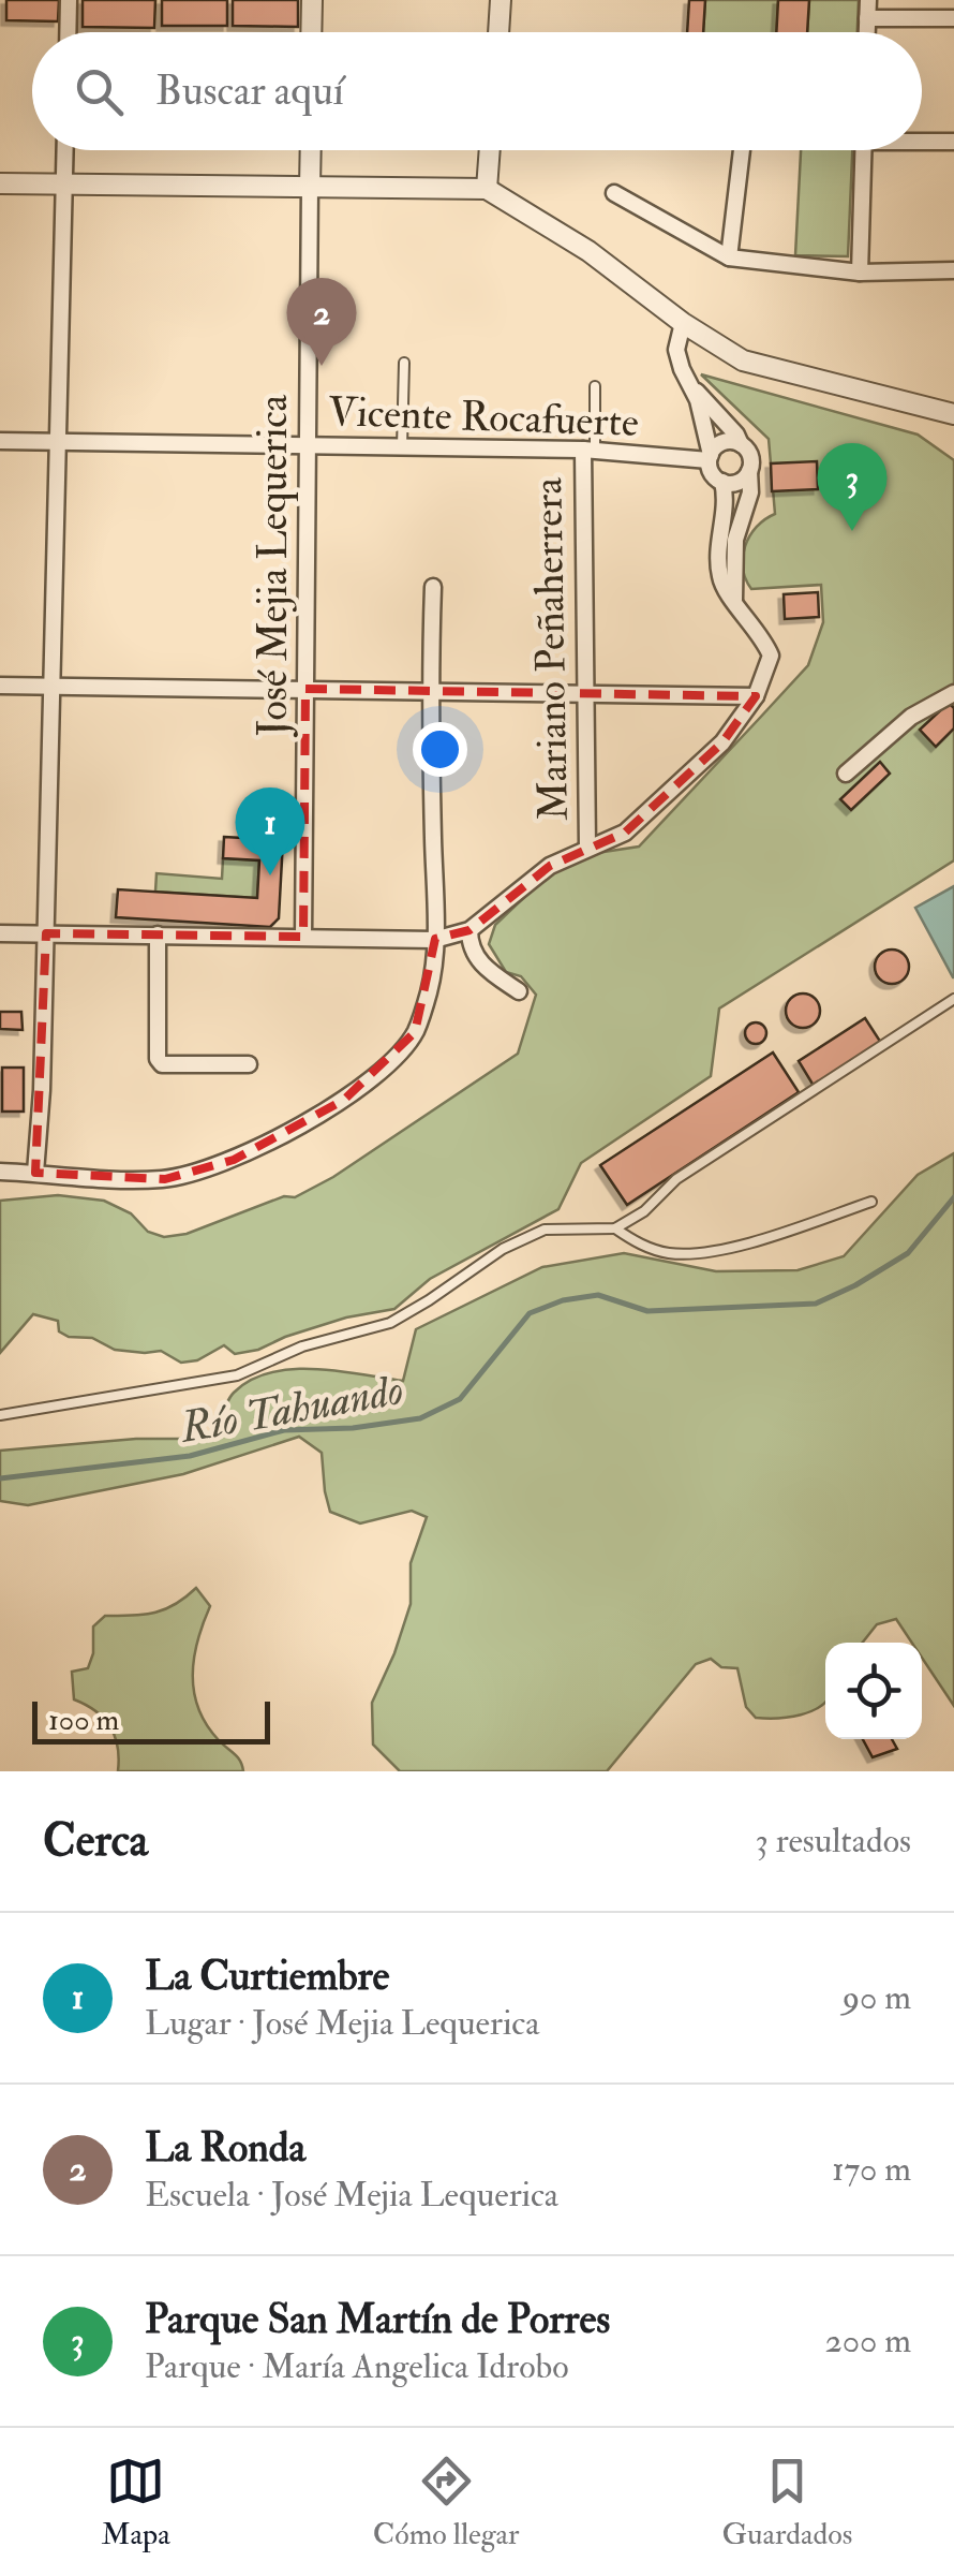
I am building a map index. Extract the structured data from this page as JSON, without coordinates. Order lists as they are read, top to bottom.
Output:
{
  "streets": {
    "street": ["Vicente Rocafuerte", "José Mejia Lequerica", "Mariano Peñaherrera"]
  },
  "crossings": [
    ["Vicente Rocafuerte", "José Mejia Lequerica"],
    ["Vicente Rocafuerte", "Mariano Peñaherrera"]
  ],
  "water": ["Río Tahuando"],
  "scale_bar": "100 m",
  "page": {
    "search": "Buscar aquí",
    "pins": ["2", "3", "1"],
    "scale": "100 m",
    "heading": ["Cerca", "3 resultados"],
    "list": [
      {
        "mark": "1",
        "name": "La Curtiembre",
        "note": "Lugar · José Mejia Lequerica",
        "value": "90 m"
      },
      {
        "mark": "2",
        "name": "La Ronda",
        "note": "Escuela · José Mejia Lequerica",
        "value": "170 m"
      },
      {
        "mark": "3",
        "name": "Parque San Martín de Porres",
        "note": "Parque · María Angelica Idrobo",
        "value": "200 m"
      }
    ],
    "nav": ["Mapa", "Cómo llegar", "Guardados"]
  }
}
